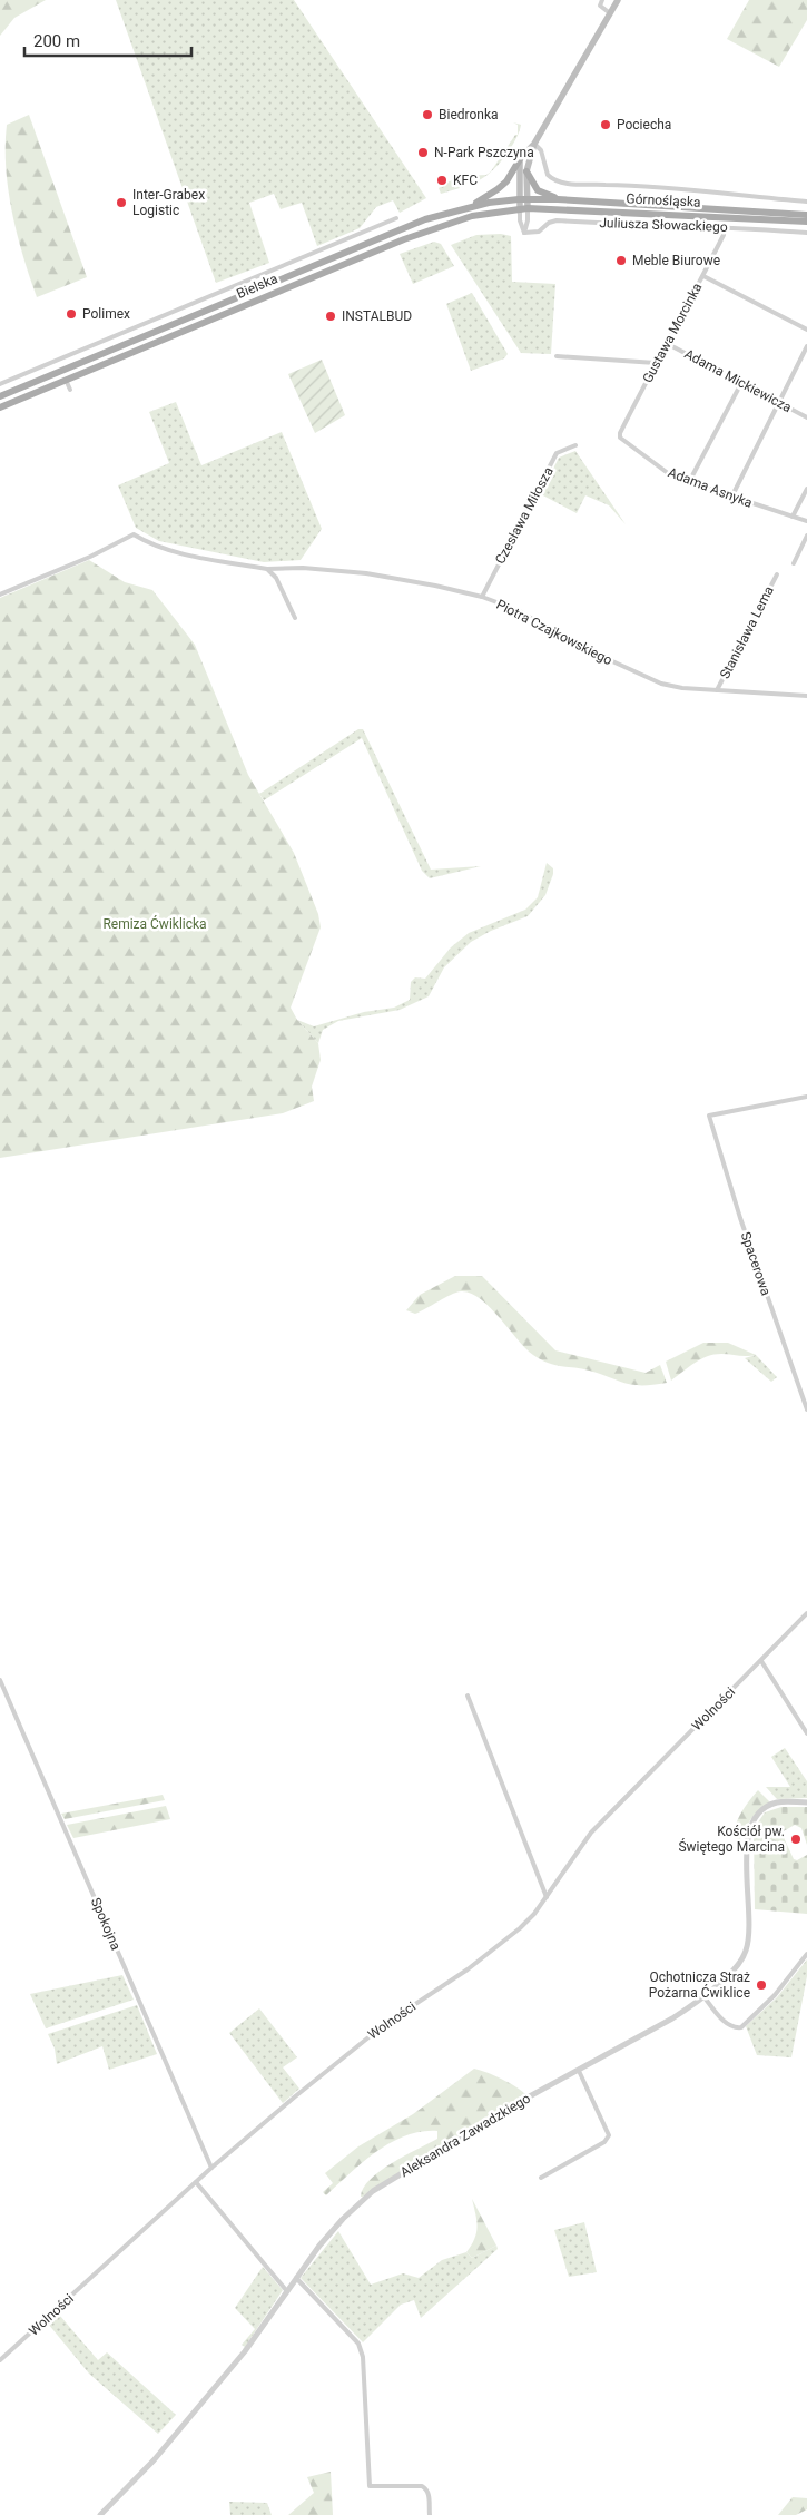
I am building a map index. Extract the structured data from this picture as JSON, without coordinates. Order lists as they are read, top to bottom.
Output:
{
  "streets": {
    "main road": ["Górnośląska", "Bielska"],
    "street": [
      "Juliusza Słowackiego",
      "Gustawa Morcinka",
      "Adama Mickiewicza",
      "Adama Asnyka",
      "Czesława Miłosza",
      "Piotra Czajkowskiego",
      "Stanisława Lema",
      "Spacerowa",
      "Wolności",
      "Spokojna",
      "Aleksandra Zawadzkiego"
    ]
  },
  "crossings": [
    ["Górnośląska", "Bielska"],
    ["Juliusza Słowackiego", "Gustawa Morcinka"],
    ["Gustawa Morcinka", "Adama Mickiewicza"],
    ["Gustawa Morcinka", "Adama Asnyka"],
    ["Czesława Miłosza", "Piotra Czajkowskiego"],
    ["Piotra Czajkowskiego", "Stanisława Lema"],
    ["Wolności", "Spokojna"]
  ],
  "parks": ["Remiza Ćwiklicka"],
  "places": [
    "Biedronka",
    "Pociecha",
    "N-Park Pszczyna",
    "KFC",
    "Inter-Grabex Logistic",
    "Meble Biurowe",
    "Polimex",
    "INSTALBUD",
    "Kościół pw. Świętego Marcina",
    "Ochotnicza Straż Pożarna Ćwiklice"
  ],
  "scale_bar": "200 m"
}
